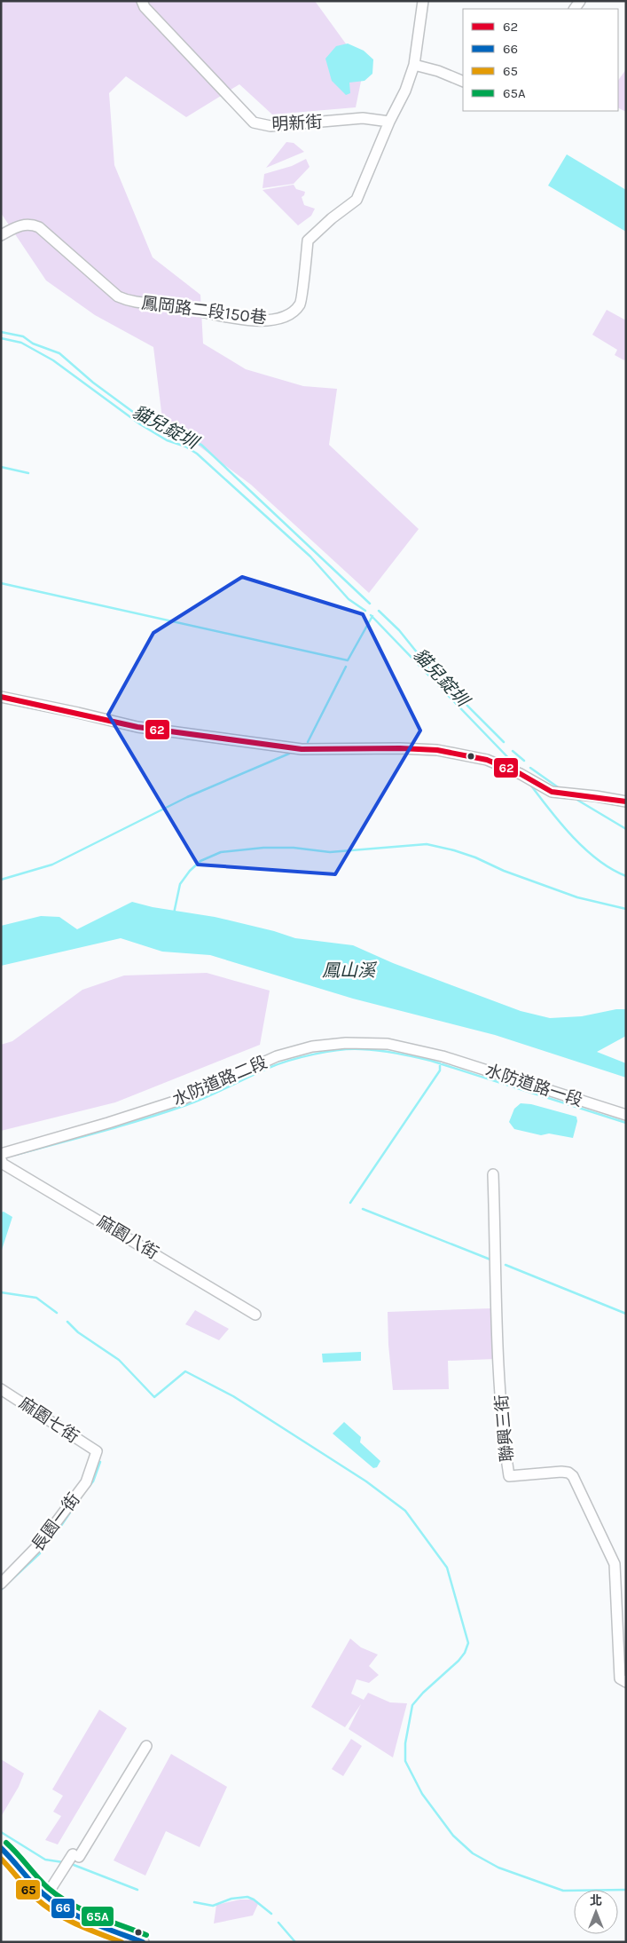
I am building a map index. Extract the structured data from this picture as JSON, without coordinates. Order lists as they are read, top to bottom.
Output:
{
  "streets": {
    "street": [
      "明新街",
      "鳳岡路二段150巷",
      "水防道路二段",
      "水防道路一段",
      "麻園八街",
      "麻園七街",
      "聯興三街",
      "長園一街"
    ]
  },
  "crossings": [
    ["明新街", "鳳岡路二段150巷"],
    ["水防道路二段", "水防道路一段"],
    ["水防道路二段", "麻園八街"],
    ["麻園七街", "長園一街"]
  ],
  "water": ["貓兒錠圳", "鳳山溪"],
  "lines": [
    "transit line 62",
    "transit line 65A",
    "transit line 66",
    "transit line 65"
  ],
  "legend": [
    "62",
    "66",
    "65",
    "65A"
  ],
  "north": "top"
}
